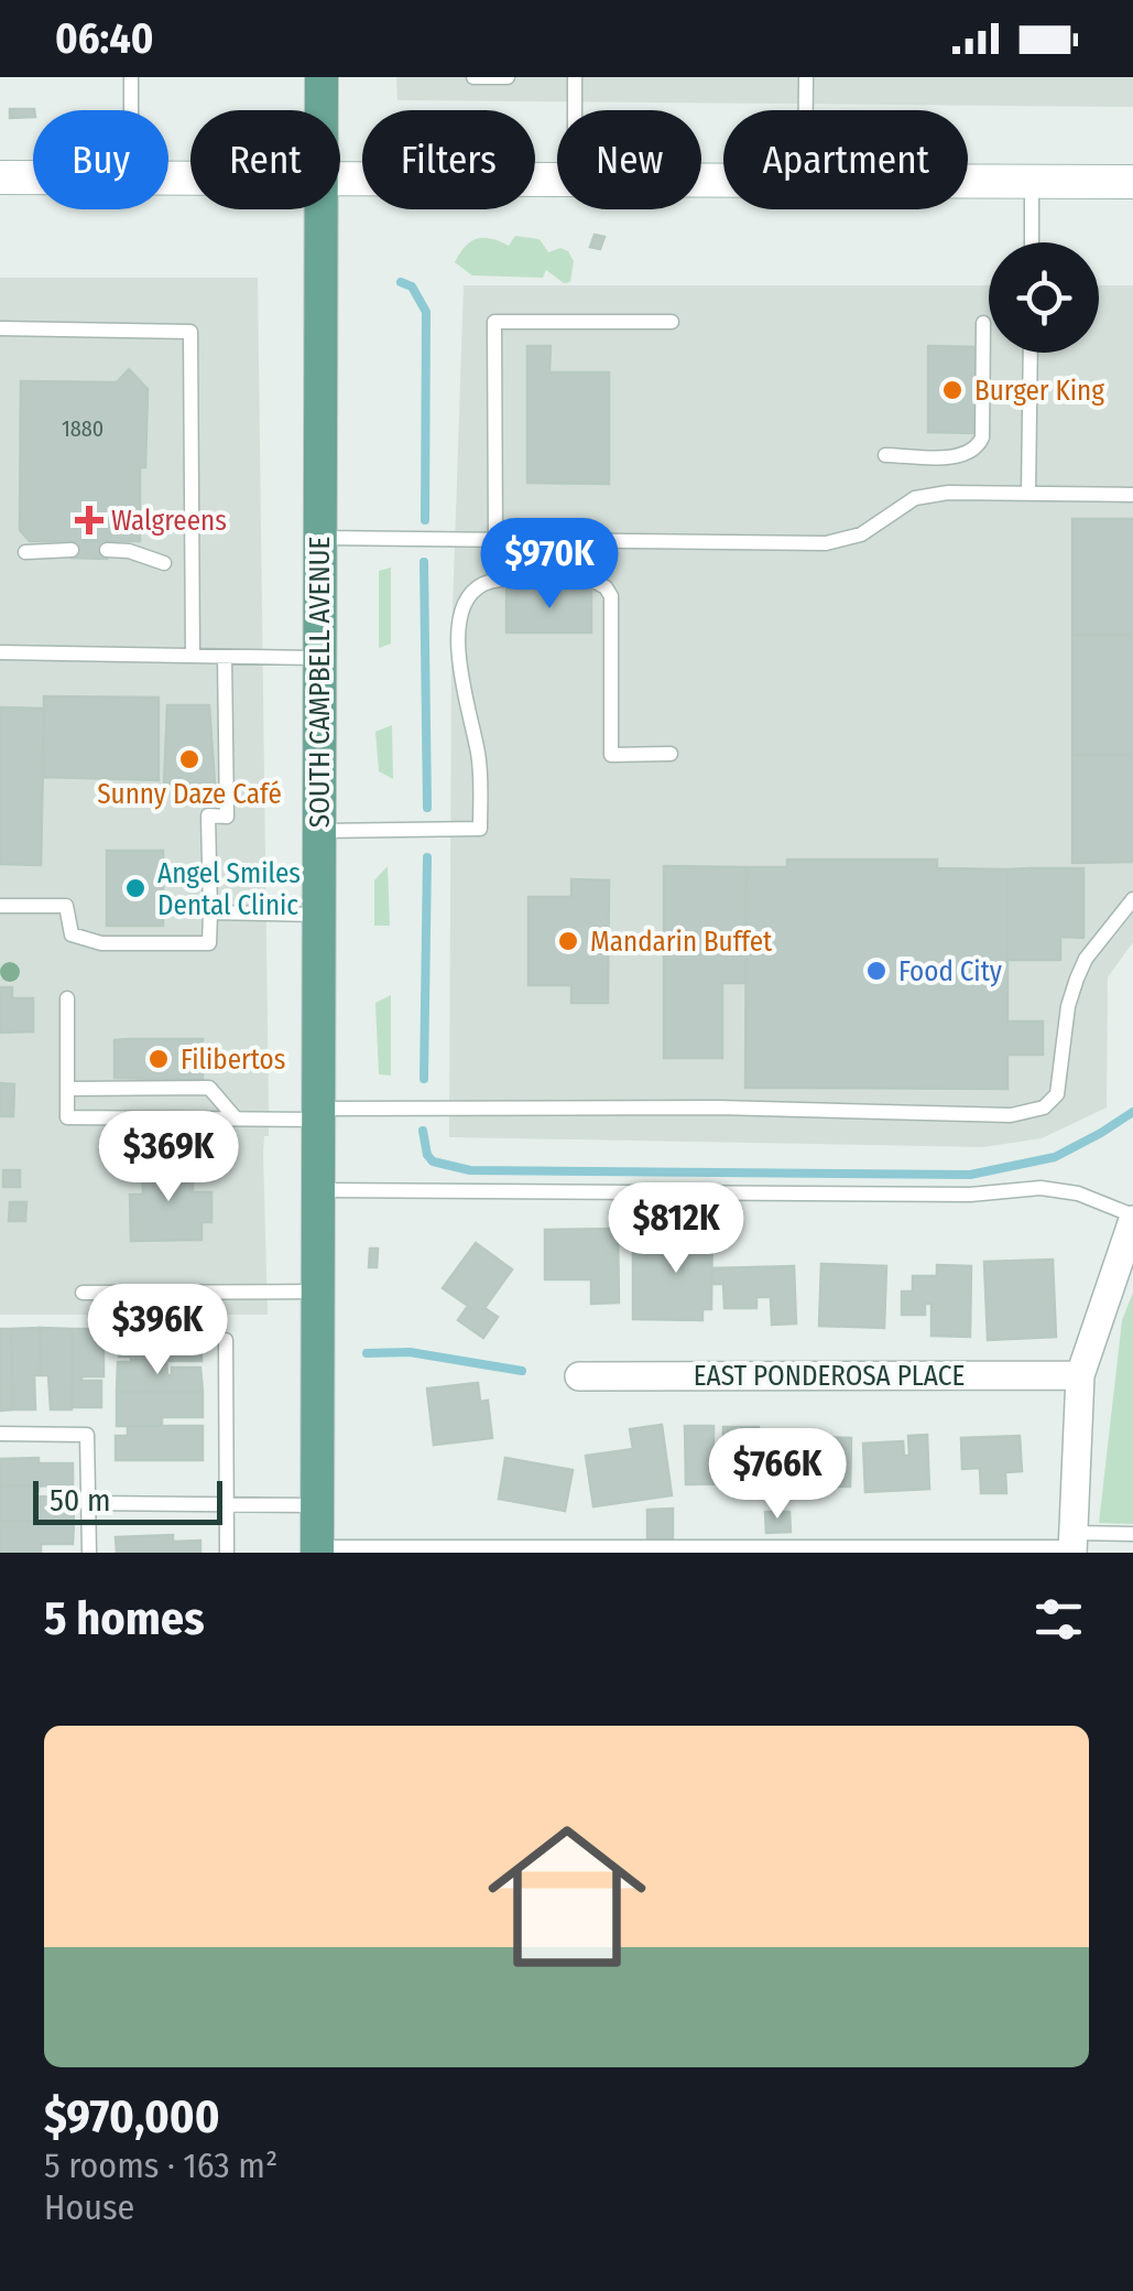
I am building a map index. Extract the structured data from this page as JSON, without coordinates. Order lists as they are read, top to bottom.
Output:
{
  "streets": {
    "main road": ["SOUTH CAMPBELL AVENUE"],
    "street": ["EAST PONDEROSA PLACE"]
  },
  "places": {
    "other": [
      "Burger King",
      "Sunny Daze Café",
      "Angel Smiles Dental Clinic",
      "Mandarin Buffet",
      "Food City",
      "Filibertos"
    ],
    "health": ["Walgreens"]
  },
  "house_numbers": ["1880"],
  "scale_bar": "50 m",
  "page": {
    "status": "06:40",
    "chip": [
      "Buy",
      "Rent",
      "Filters",
      "New",
      "Apartment"
    ],
    "price": [
      "$970K",
      "$369K",
      "$812K",
      "$396K",
      "$766K"
    ],
    "scale": "50 m",
    "heading": "5 homes",
    "list": [
      {
        "name": "$970,000",
        "note": "5 rooms · 163 m² · House"
      }
    ]
  }
}
